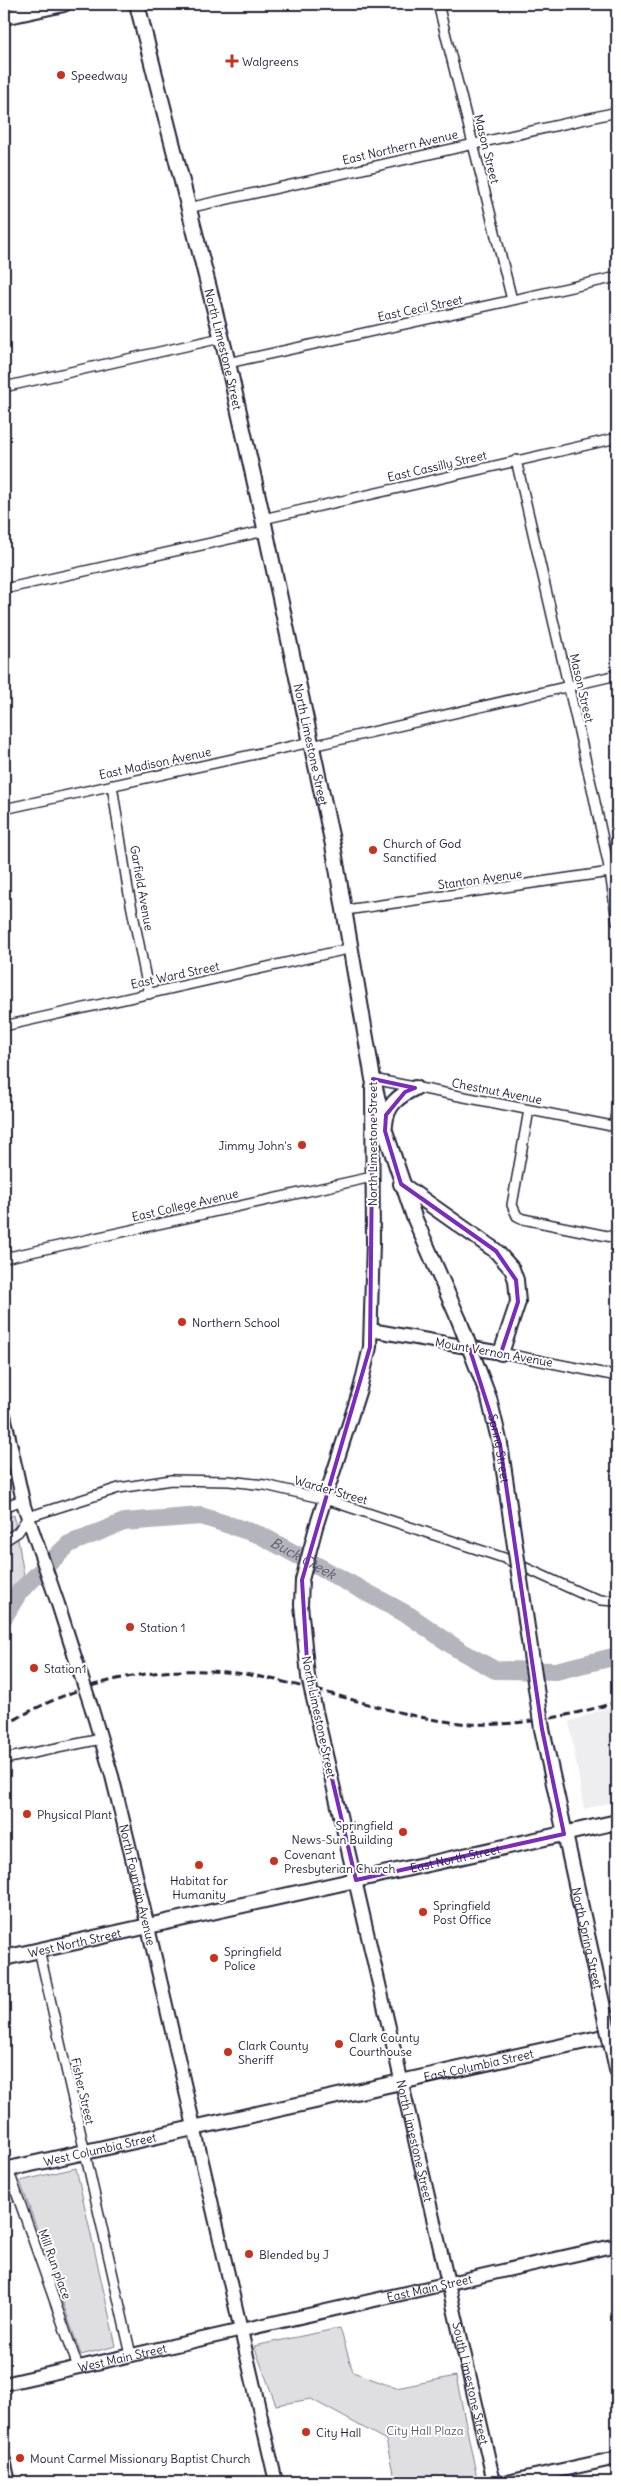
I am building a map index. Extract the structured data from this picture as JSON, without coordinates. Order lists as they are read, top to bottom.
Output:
{
  "streets": {
    "main road": [
      "North Limestone Street",
      "Spring Street",
      "East North Street",
      "North Spring Street",
      "West North Street",
      "East Columbia Street",
      "West Columbia Street"
    ],
    "street": [
      "East Northern Avenue",
      "Mason Street",
      "East Cecil Street",
      "East Cassilly Street",
      "East Madison Avenue",
      "Stanton Avenue",
      "Garfield Avenue",
      "East Ward Street",
      "Chestnut Avenue",
      "East College Avenue",
      "Mount Vernon Avenue",
      "Warder Street",
      "North Fountain Avenue",
      "Fisher Street",
      "Mill Run place",
      "East Main Street",
      "West Main Street",
      "South Limestone Street"
    ]
  },
  "crossings": [
    ["East Northern Avenue", "Mason Street"],
    ["East Northern Avenue", "North Limestone Street"],
    ["Mason Street", "East Cecil Street"],
    ["Mason Street", "East Cassilly Street"],
    ["Mason Street", "East Madison Avenue"],
    ["Mason Street", "Stanton Avenue"],
    ["East Cecil Street", "North Limestone Street"],
    ["North Limestone Street", "East Cassilly Street"],
    ["North Limestone Street", "East Madison Avenue"],
    ["North Limestone Street", "Stanton Avenue"],
    ["North Limestone Street", "East Ward Street"],
    ["North Limestone Street", "Chestnut Avenue"],
    ["North Limestone Street", "East College Avenue"],
    ["North Limestone Street", "Mount Vernon Avenue"],
    ["North Limestone Street", "Spring Street"],
    ["North Limestone Street", "Warder Street"],
    ["North Limestone Street", "East North Street"],
    ["North Limestone Street", "East Columbia Street"],
    ["North Limestone Street", "East Main Street"],
    ["North Limestone Street", "South Limestone Street"],
    ["East Madison Avenue", "Garfield Avenue"],
    ["Garfield Avenue", "East Ward Street"],
    ["Chestnut Avenue", "Spring Street"],
    ["Spring Street", "East North Street"],
    ["Spring Street", "North Spring Street"],
    ["Warder Street", "North Fountain Avenue"],
    ["East North Street", "North Fountain Avenue"],
    ["East North Street", "North Spring Street"],
    ["East North Street", "West North Street"],
    ["North Fountain Avenue", "West North Street"],
    ["North Fountain Avenue", "East Columbia Street"],
    ["North Fountain Avenue", "West Columbia Street"],
    ["North Fountain Avenue", "East Main Street"],
    ["North Fountain Avenue", "West Main Street"],
    ["West North Street", "Fisher Street"],
    ["East Columbia Street", "West Columbia Street"],
    ["Fisher Street", "West Columbia Street"],
    ["Fisher Street", "West Main Street"],
    ["West Columbia Street", "Mill Run place"],
    ["Mill Run place", "West Main Street"],
    ["East Main Street", "West Main Street"],
    ["East Main Street", "South Limestone Street"]
  ],
  "water": ["Buck Creek"],
  "parks": ["City Hall Plaza"],
  "places": {
    "health": ["Walgreens"],
    "other": [
      "Speedway",
      "Church of God Sanctified",
      "Jimmy John's",
      "Northern School",
      "Station 1",
      "Station1",
      "Physical Plant",
      "Springfield News-Sun Building",
      "Covenant Presbyterian Church",
      "Habitat for Humanity",
      "Springfield Post Office",
      "Springfield Police",
      "Clark County Courthouse",
      "Clark County Sheriff",
      "Blended by J",
      "City Hall",
      "Mount Carmel Missionary Baptist Church"
    ]
  }
}
